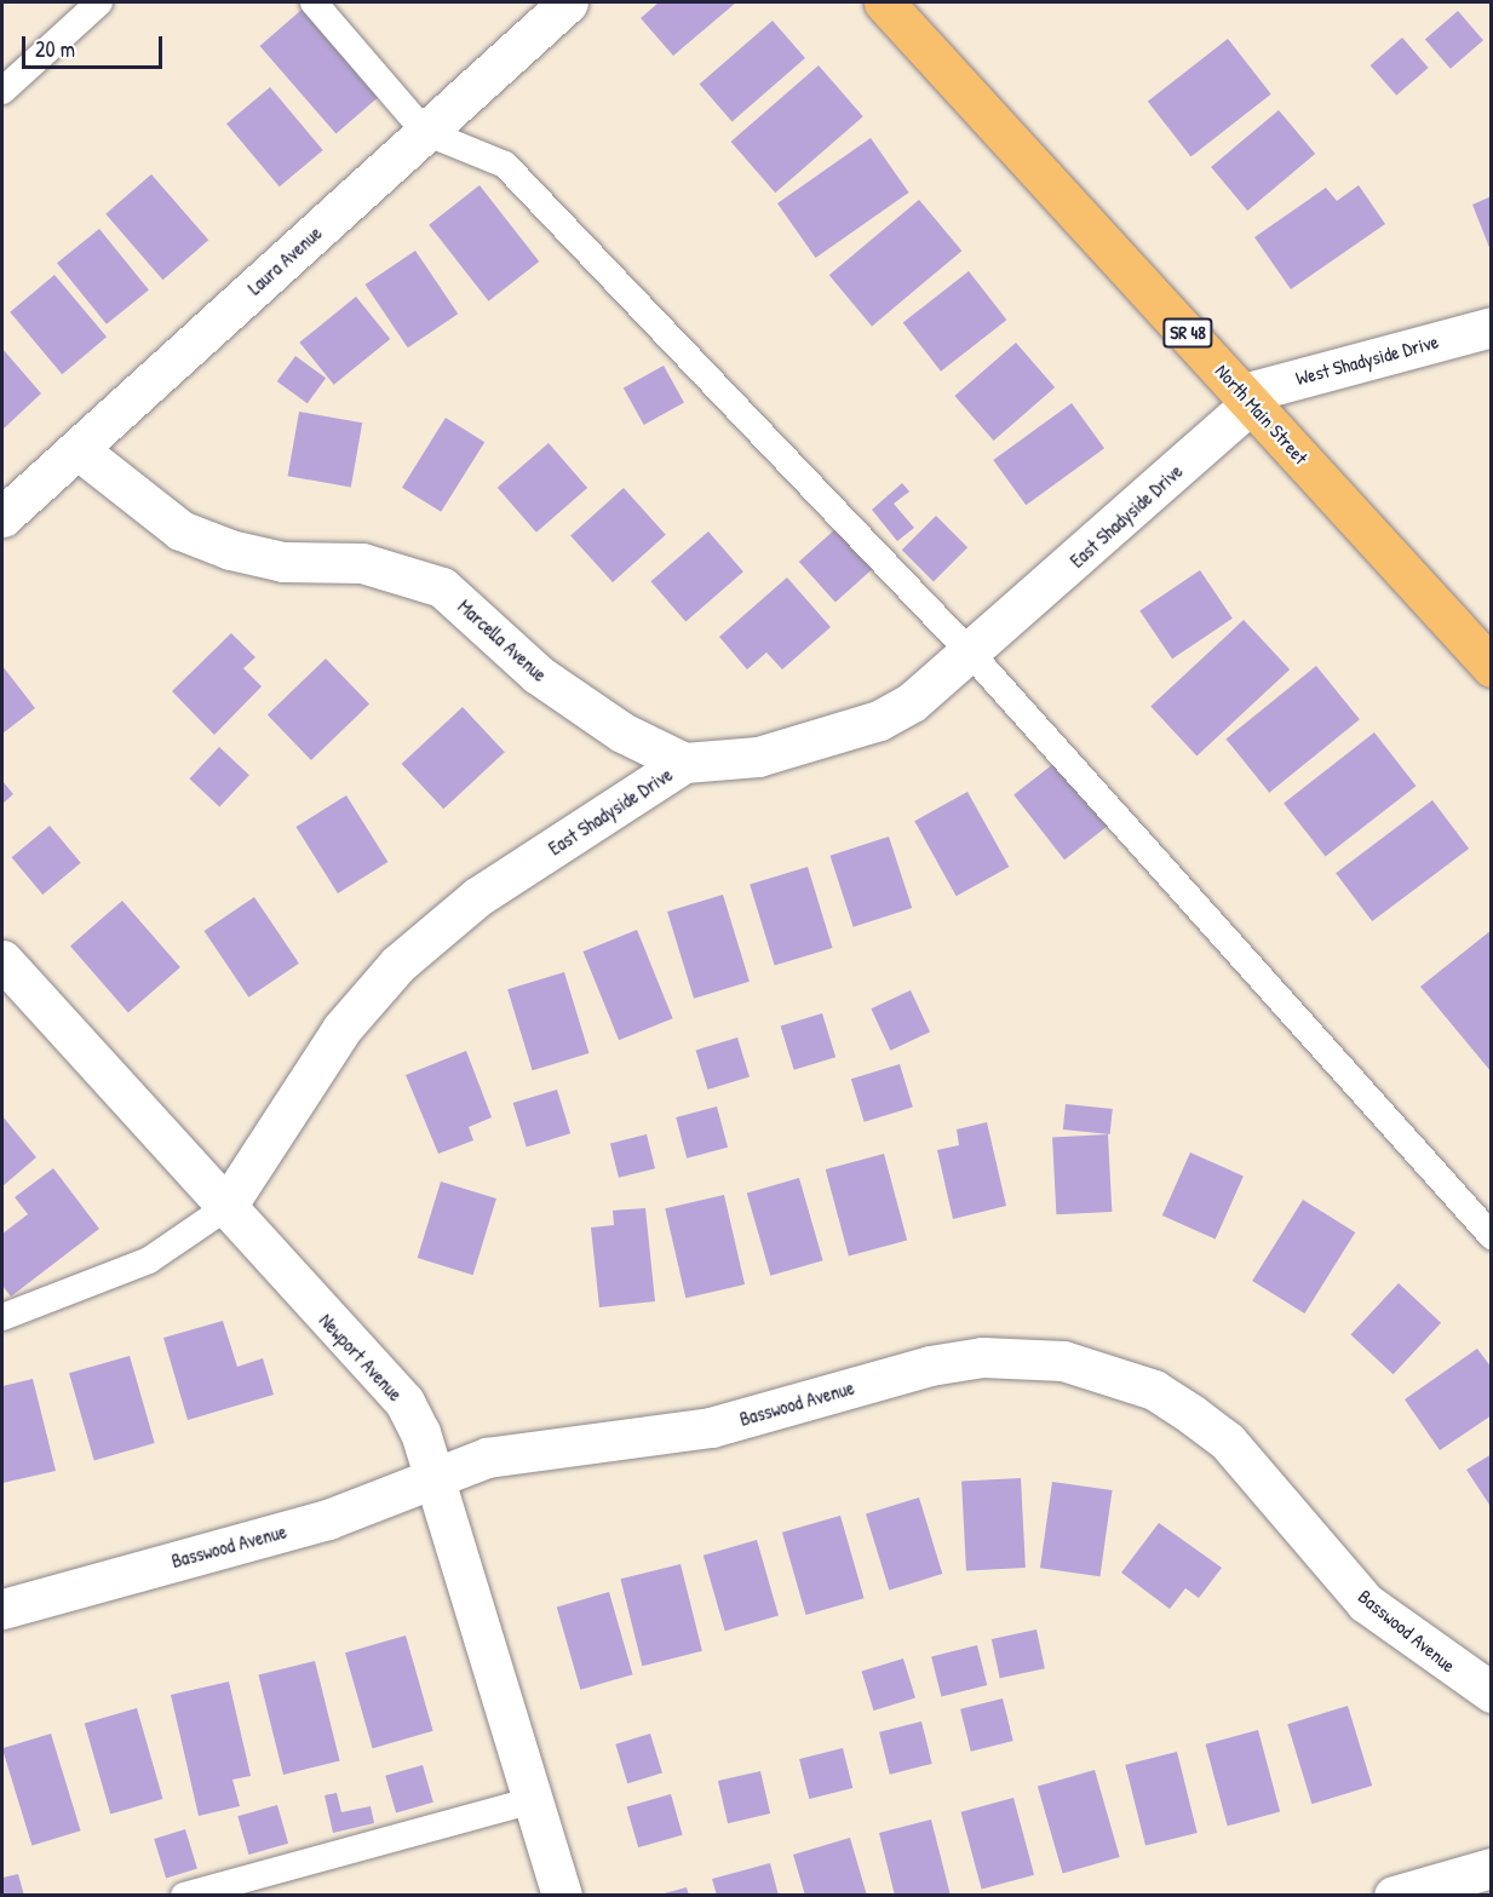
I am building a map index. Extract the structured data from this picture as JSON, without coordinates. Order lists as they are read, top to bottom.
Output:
{
  "streets": {
    "main road": ["SR 48", "North Main Street"],
    "street": [
      "Laura Avenue",
      "West Shadyside Drive",
      "East Shadyside Drive",
      "Marcella Avenue",
      "Newport Avenue",
      "Basswood Avenue"
    ]
  },
  "crossings": [
    ["Laura Avenue", "Marcella Avenue"],
    ["West Shadyside Drive", "North Main Street"],
    ["West Shadyside Drive", "East Shadyside Drive"],
    ["North Main Street", "East Shadyside Drive"],
    ["East Shadyside Drive", "Marcella Avenue"],
    ["East Shadyside Drive", "Newport Avenue"],
    ["Newport Avenue", "Basswood Avenue"]
  ],
  "scale_bar": "20 m"
}
